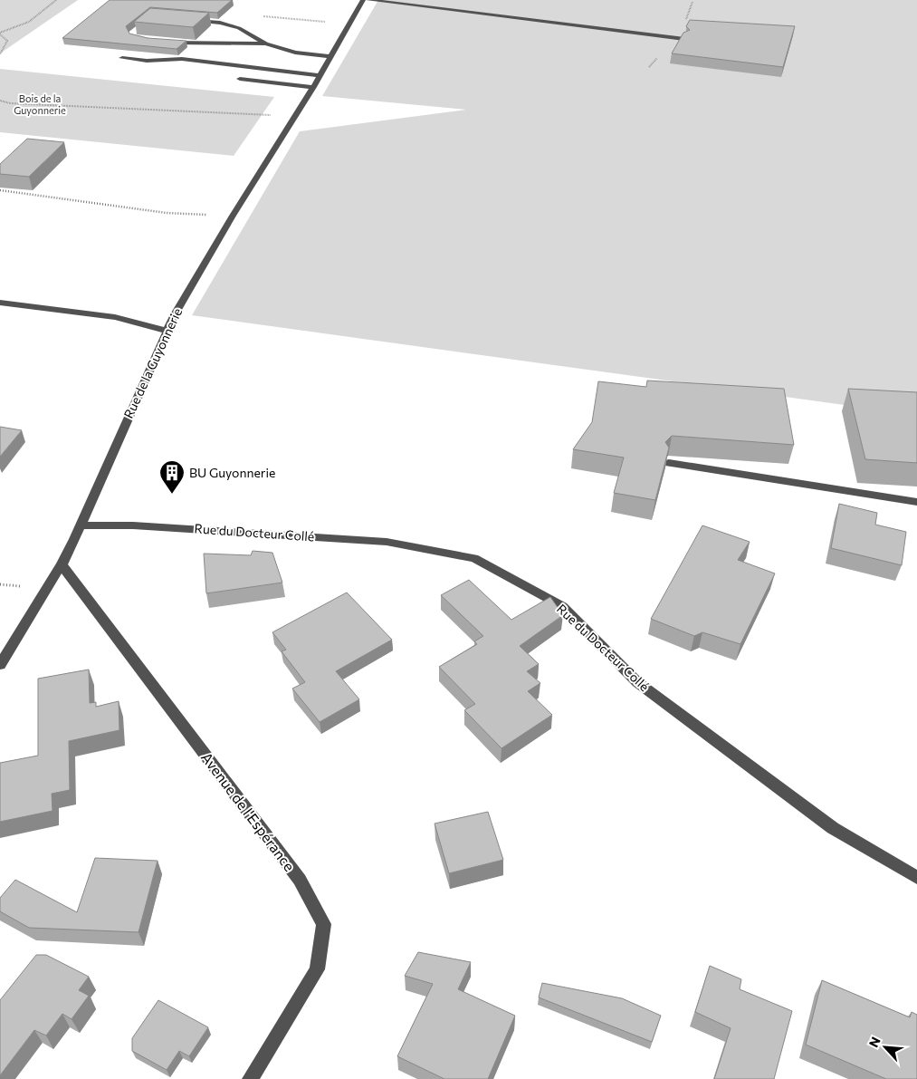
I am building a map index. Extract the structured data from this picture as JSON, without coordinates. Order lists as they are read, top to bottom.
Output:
{
  "streets": {
    "street": ["Rue de la Guyonnerie", "Rue du Docteur Collé", "Avenue de l'Espérance"]
  },
  "crossings": [
    ["Rue de la Guyonnerie", "Rue du Docteur Collé"],
    ["Rue de la Guyonnerie", "Avenue de l'Espérance"]
  ],
  "parks": ["Bois de la Guyonnerie"],
  "places": {
    "building": ["BU Guyonnerie"]
  },
  "north": "top left"
}
